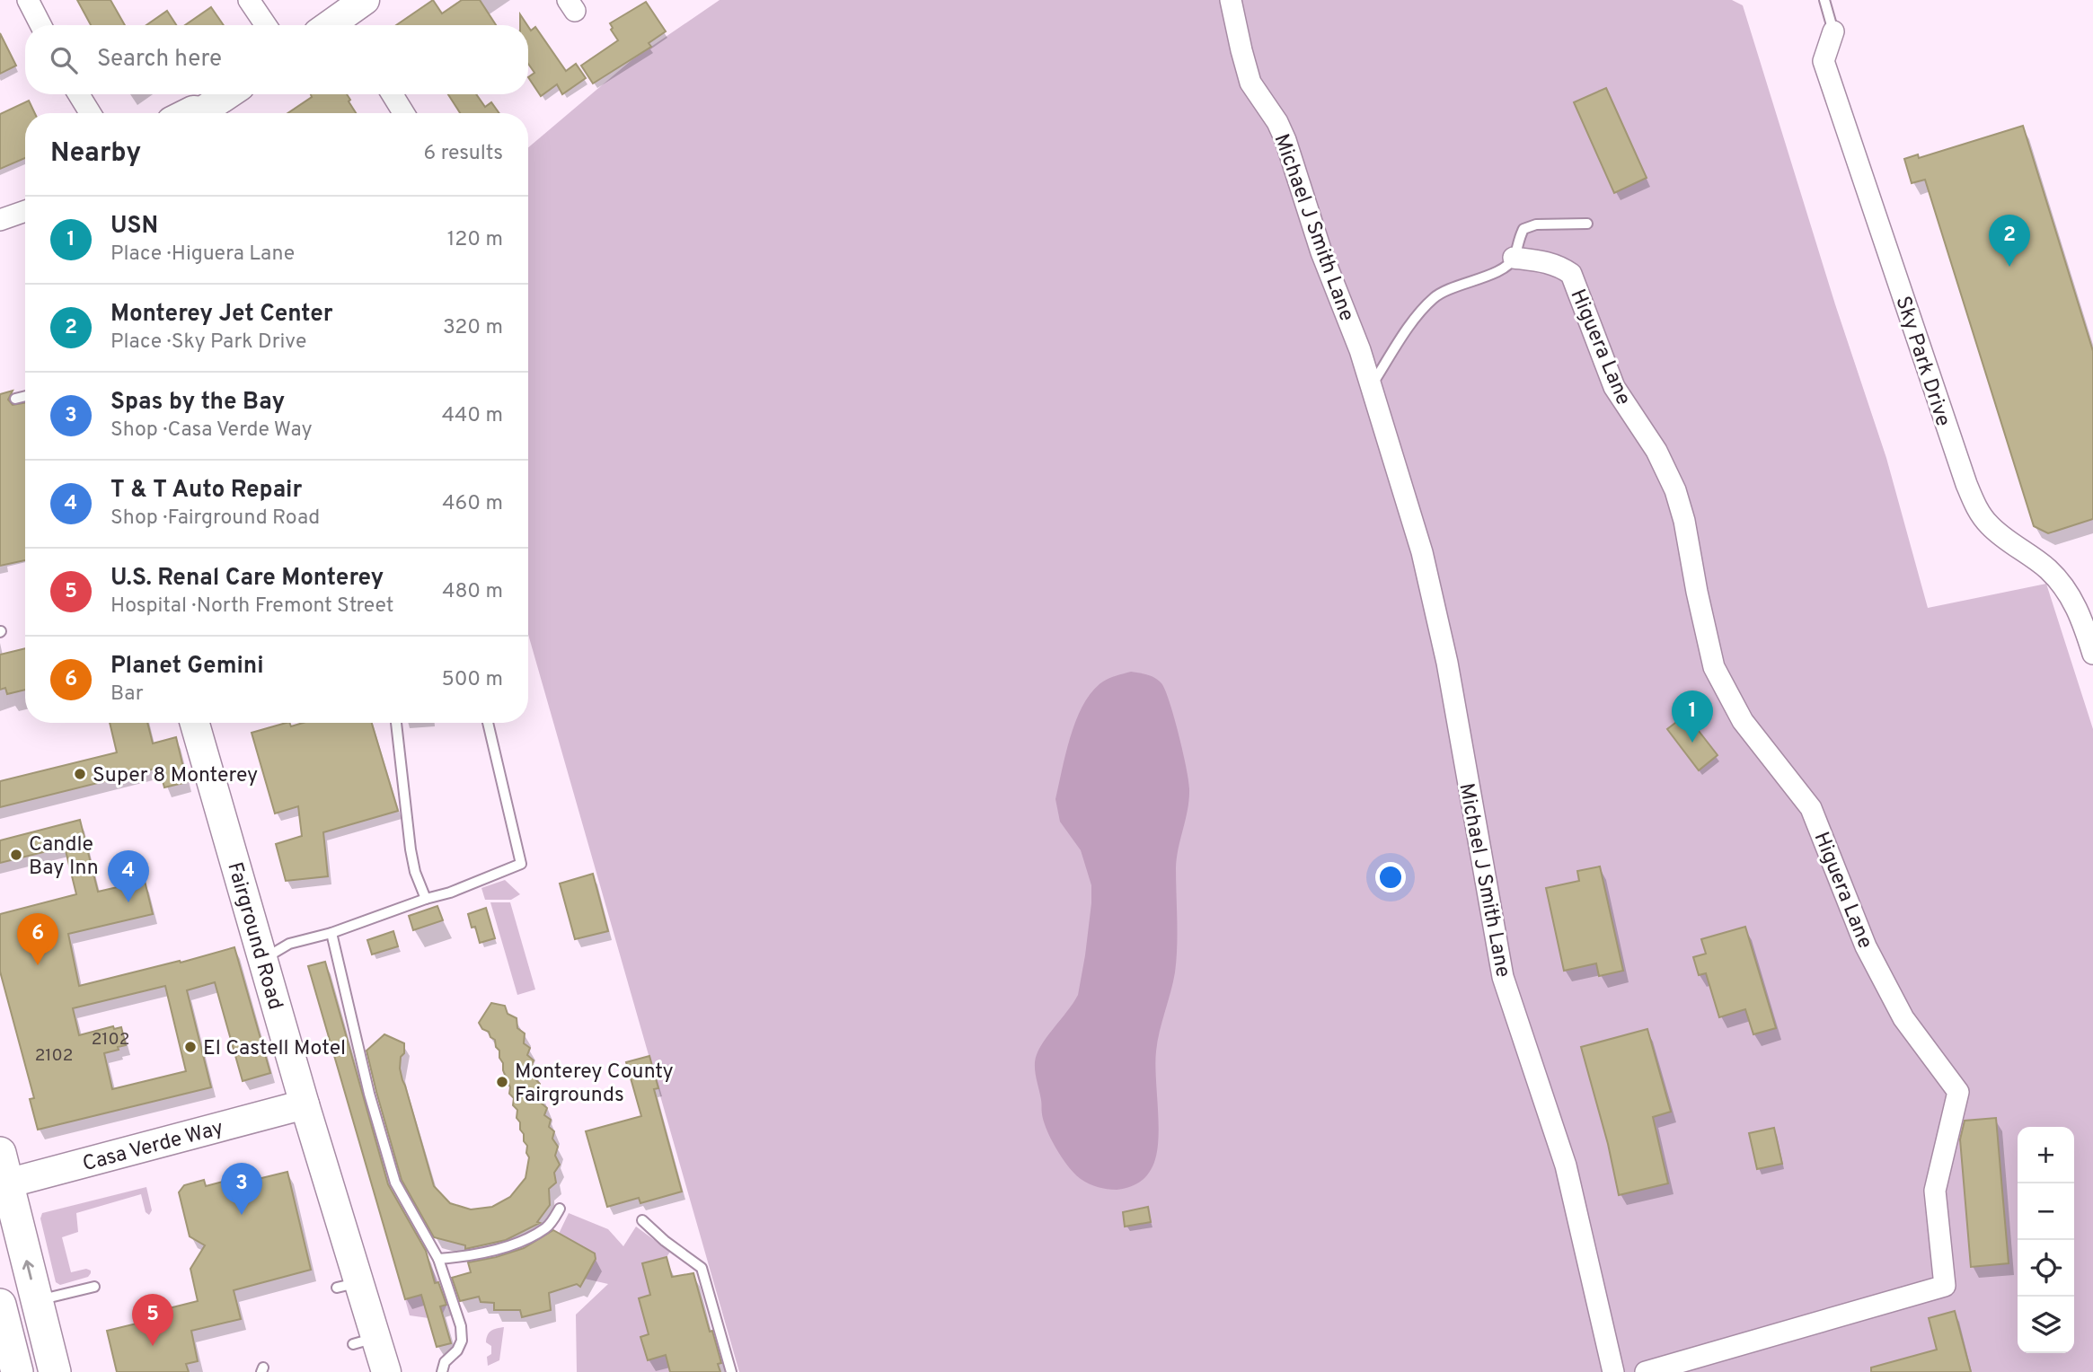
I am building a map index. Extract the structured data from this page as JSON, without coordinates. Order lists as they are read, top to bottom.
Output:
{
  "streets": {
    "street": [
      "Michael J Smith Lane",
      "Higuera Lane",
      "Sky Park Drive",
      "Fairground Road",
      "Casa Verde Way"
    ]
  },
  "crossings": [
    ["Fairground Road", "Casa Verde Way"]
  ],
  "places": [
    "Super 8 Monterey",
    "Candle Bay Inn",
    "El Castell Motel",
    "Monterey County Fairgrounds"
  ],
  "house_numbers": ["2102", "2102"],
  "page": {
    "search": "Search here",
    "heading": ["Nearby", "6 results"],
    "list": [
      {
        "mark": "1",
        "name": "USN",
        "note": "Place · Higuera Lane",
        "value": "120 m"
      },
      {
        "mark": "2",
        "name": "Monterey Jet Center",
        "note": "Place · Sky Park Drive",
        "value": "320 m"
      },
      {
        "mark": "3",
        "name": "Spas by the Bay",
        "note": "Shop · Casa Verde Way",
        "value": "440 m"
      },
      {
        "mark": "4",
        "name": "T & T Auto Repair",
        "note": "Shop · Fairground Road",
        "value": "460 m"
      },
      {
        "mark": "5",
        "name": "U.S. Renal Care Monterey",
        "note": "Hospital · North Fremont Street",
        "value": "480 m"
      },
      {
        "mark": "6",
        "name": "Planet Gemini",
        "note": "Bar",
        "value": "500 m"
      }
    ],
    "pins": [
      "2",
      "1",
      "4",
      "6",
      "3",
      "5"
    ],
    "map_buttons": ["+", "−"]
  }
}
